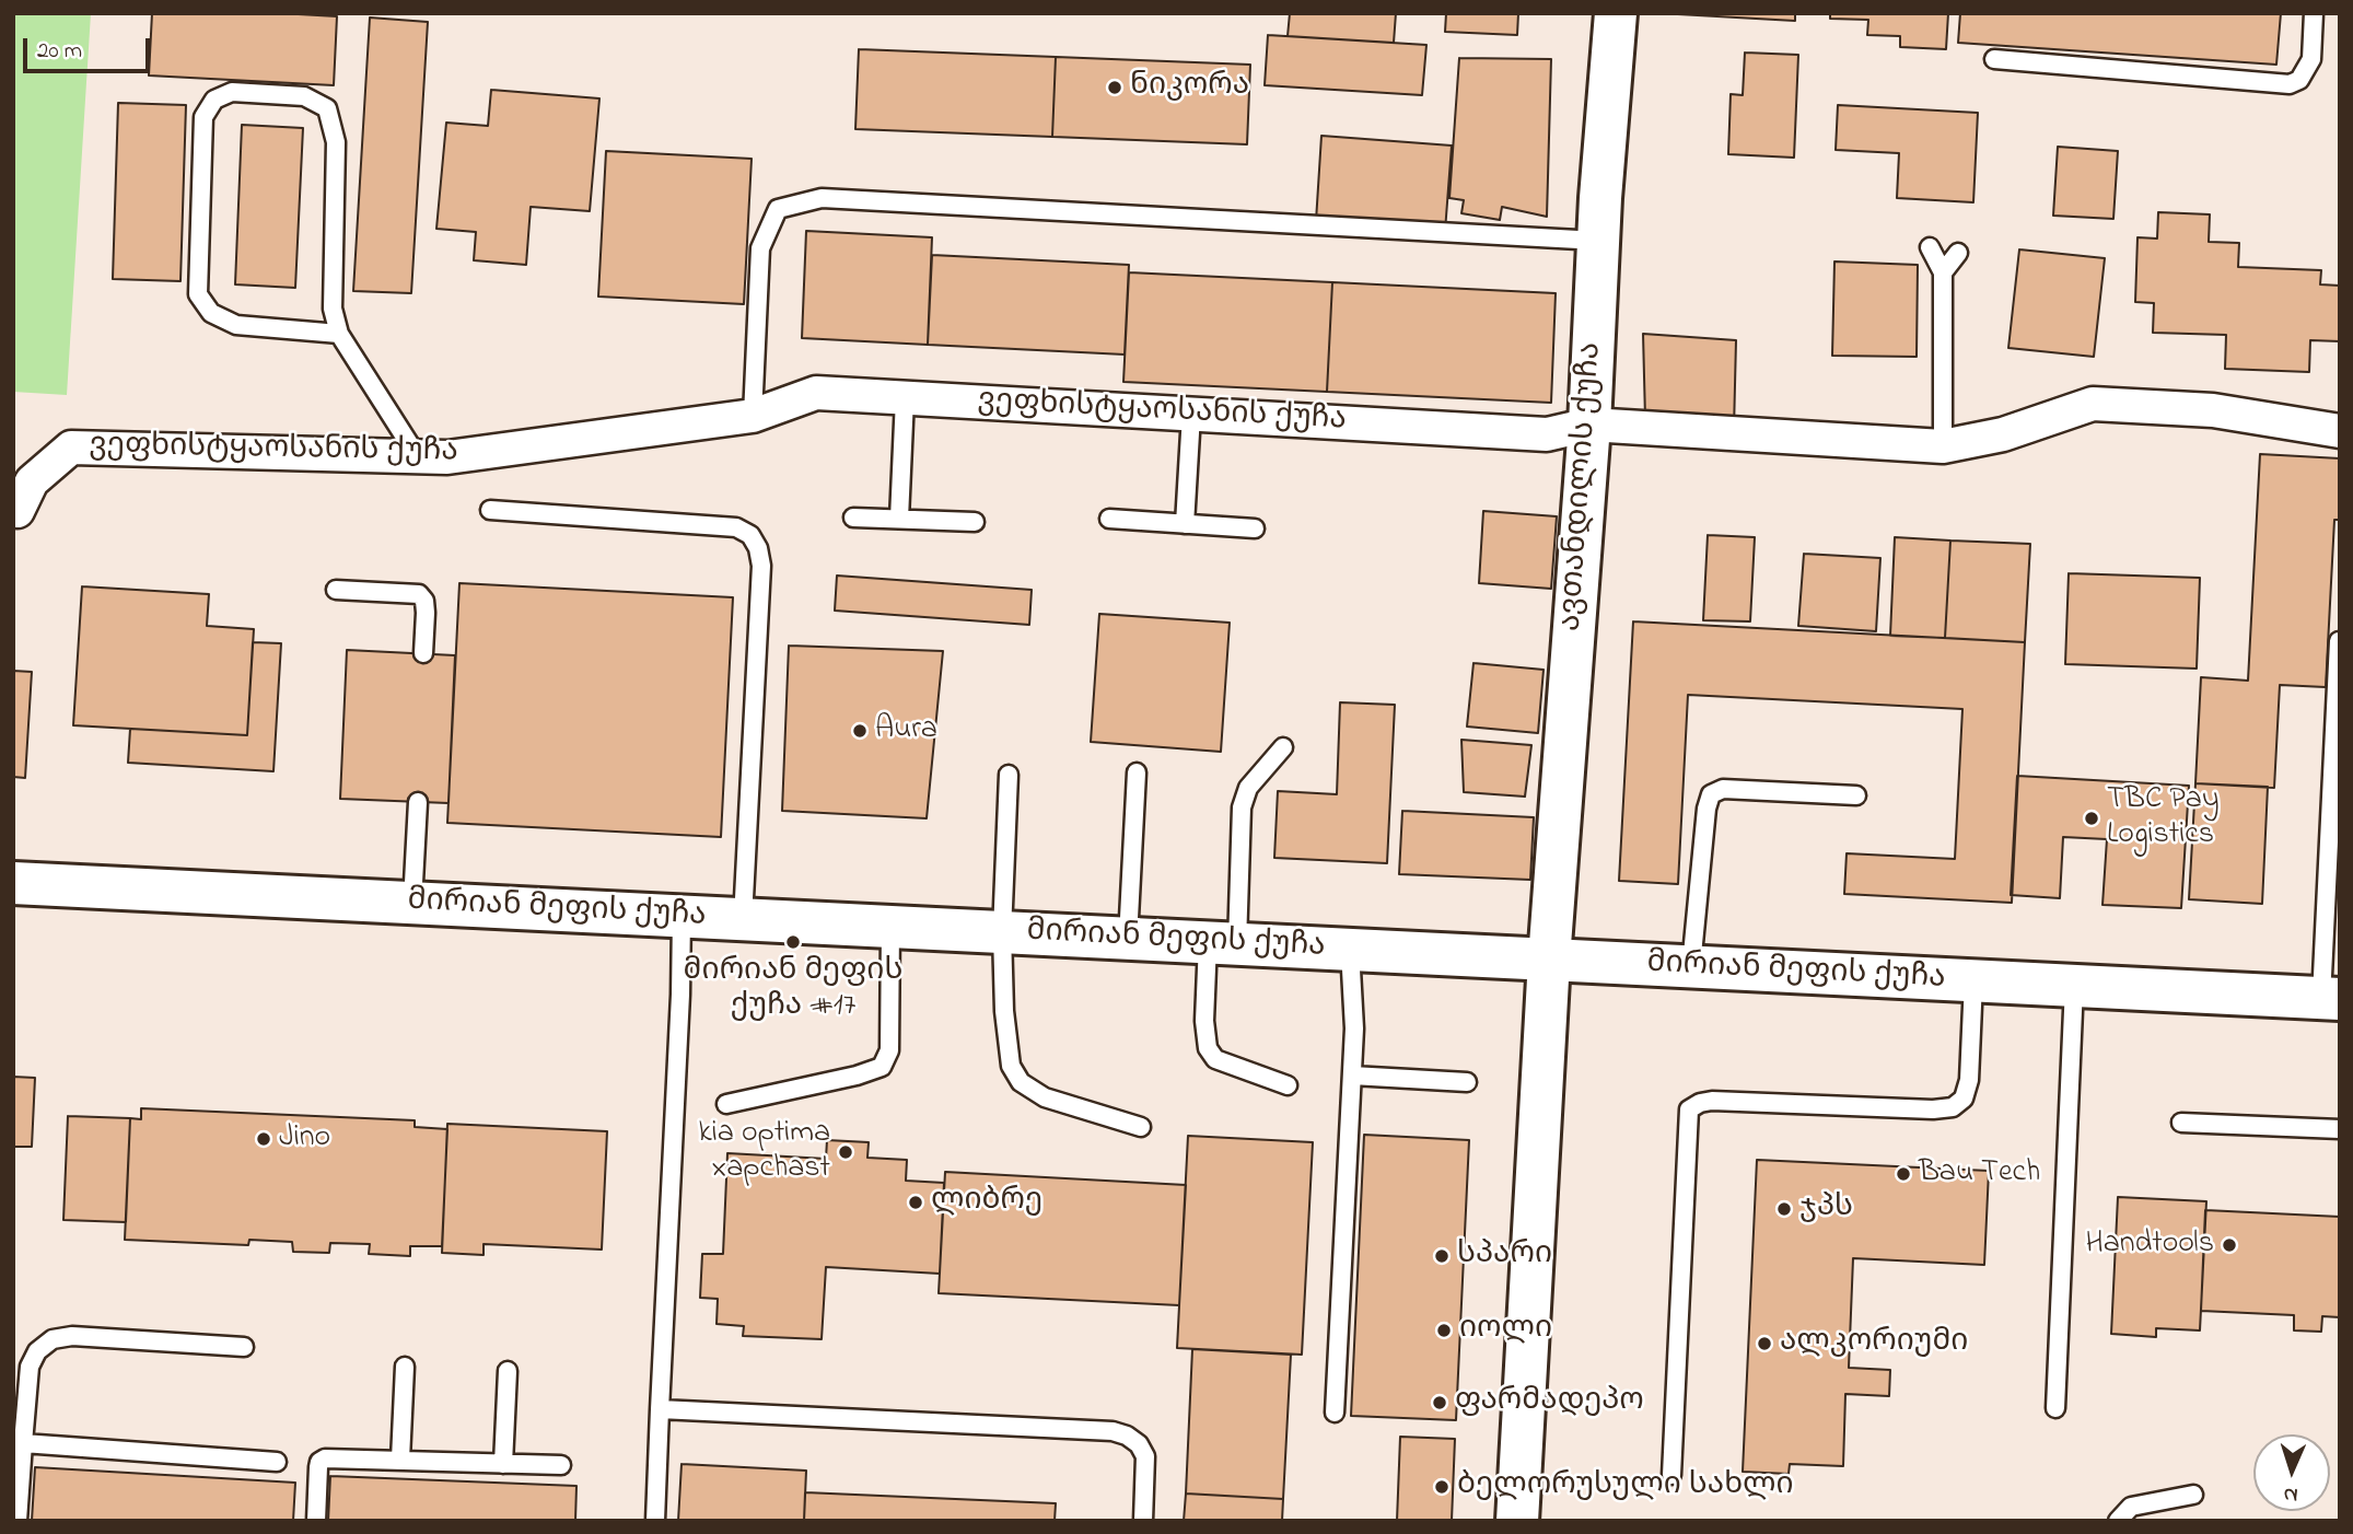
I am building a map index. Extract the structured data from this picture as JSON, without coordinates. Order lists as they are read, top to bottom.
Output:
{
  "streets": {
    "main road": ["ავთანდილის ქუჩა", "მირიან მეფის ქუჩა"],
    "street": ["ვეფხისტყაოსანის ქუჩა"]
  },
  "crossings": [
    ["ვეფხისტყაოსანის ქუჩა", "ავთანდილის ქუჩა"],
    ["ავთანდილის ქუჩა", "მირიან მეფის ქუჩა"]
  ],
  "places": [
    "ნიკორა",
    "Aura",
    "TBC Pay Logistics",
    "მირიან მეფის ქუჩა #17",
    "Jino",
    "kia optima xapchast",
    "Bau Tech",
    "ლიბრე",
    "ჯპს",
    "Handtools",
    "სპარი",
    "იოლი",
    "ალკორიუმი",
    "ფარმადეპო",
    "ბელორუსული სახლი"
  ],
  "scale_bar": "20 m",
  "north": "bottom"
}
